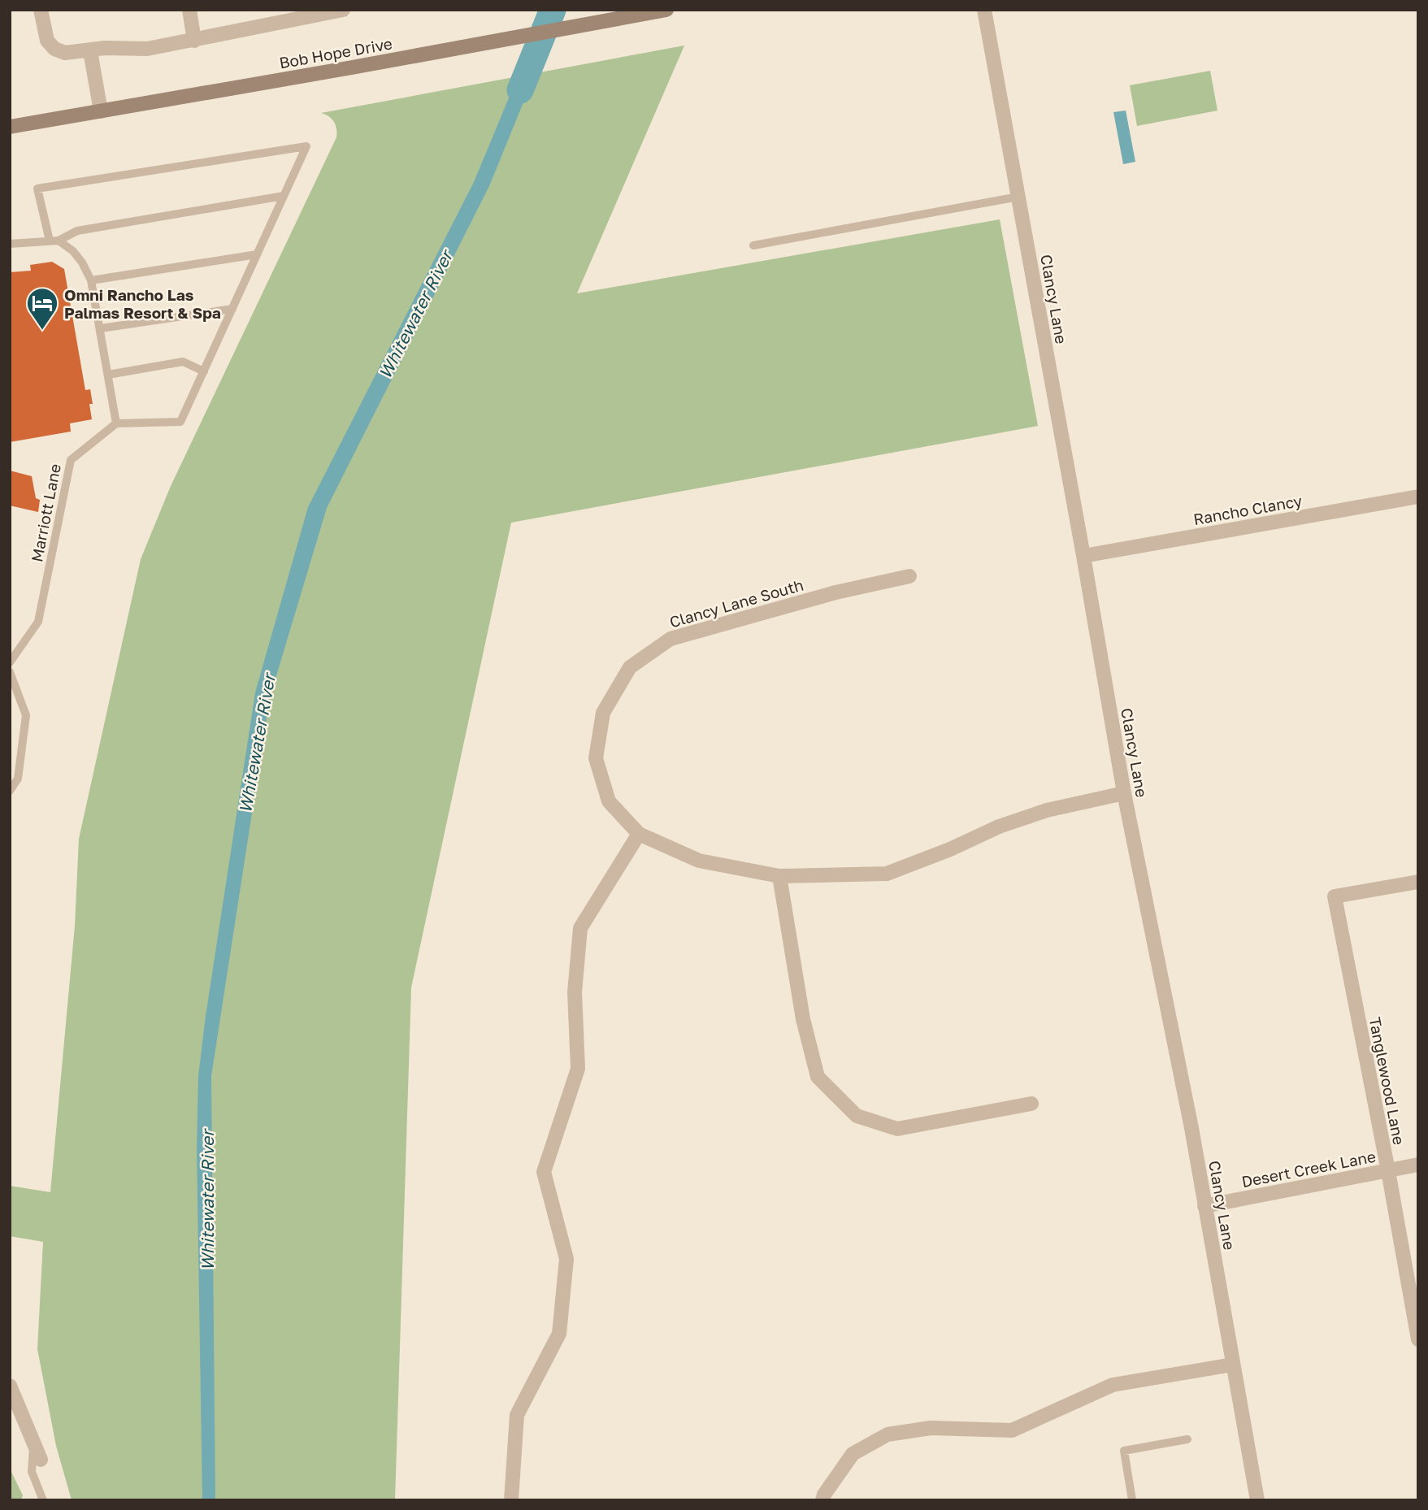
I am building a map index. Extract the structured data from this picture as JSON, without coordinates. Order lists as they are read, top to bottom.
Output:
{
  "streets": {
    "main road": ["Bob Hope Drive"],
    "street": [
      "Clancy Lane",
      "Rancho Clancy",
      "Clancy Lane South",
      "Tanglewood Lane",
      "Desert Creek Lane"
    ],
    "lane": ["Marriott Lane"]
  },
  "crossings": [
    ["Clancy Lane", "Rancho Clancy"],
    ["Clancy Lane", "Clancy Lane South"],
    ["Clancy Lane", "Desert Creek Lane"],
    ["Tanglewood Lane", "Desert Creek Lane"]
  ],
  "water": ["Whitewater River"],
  "places": {
    "hotel": ["Omni Rancho Las Palmas Resort & Spa"]
  }
}
